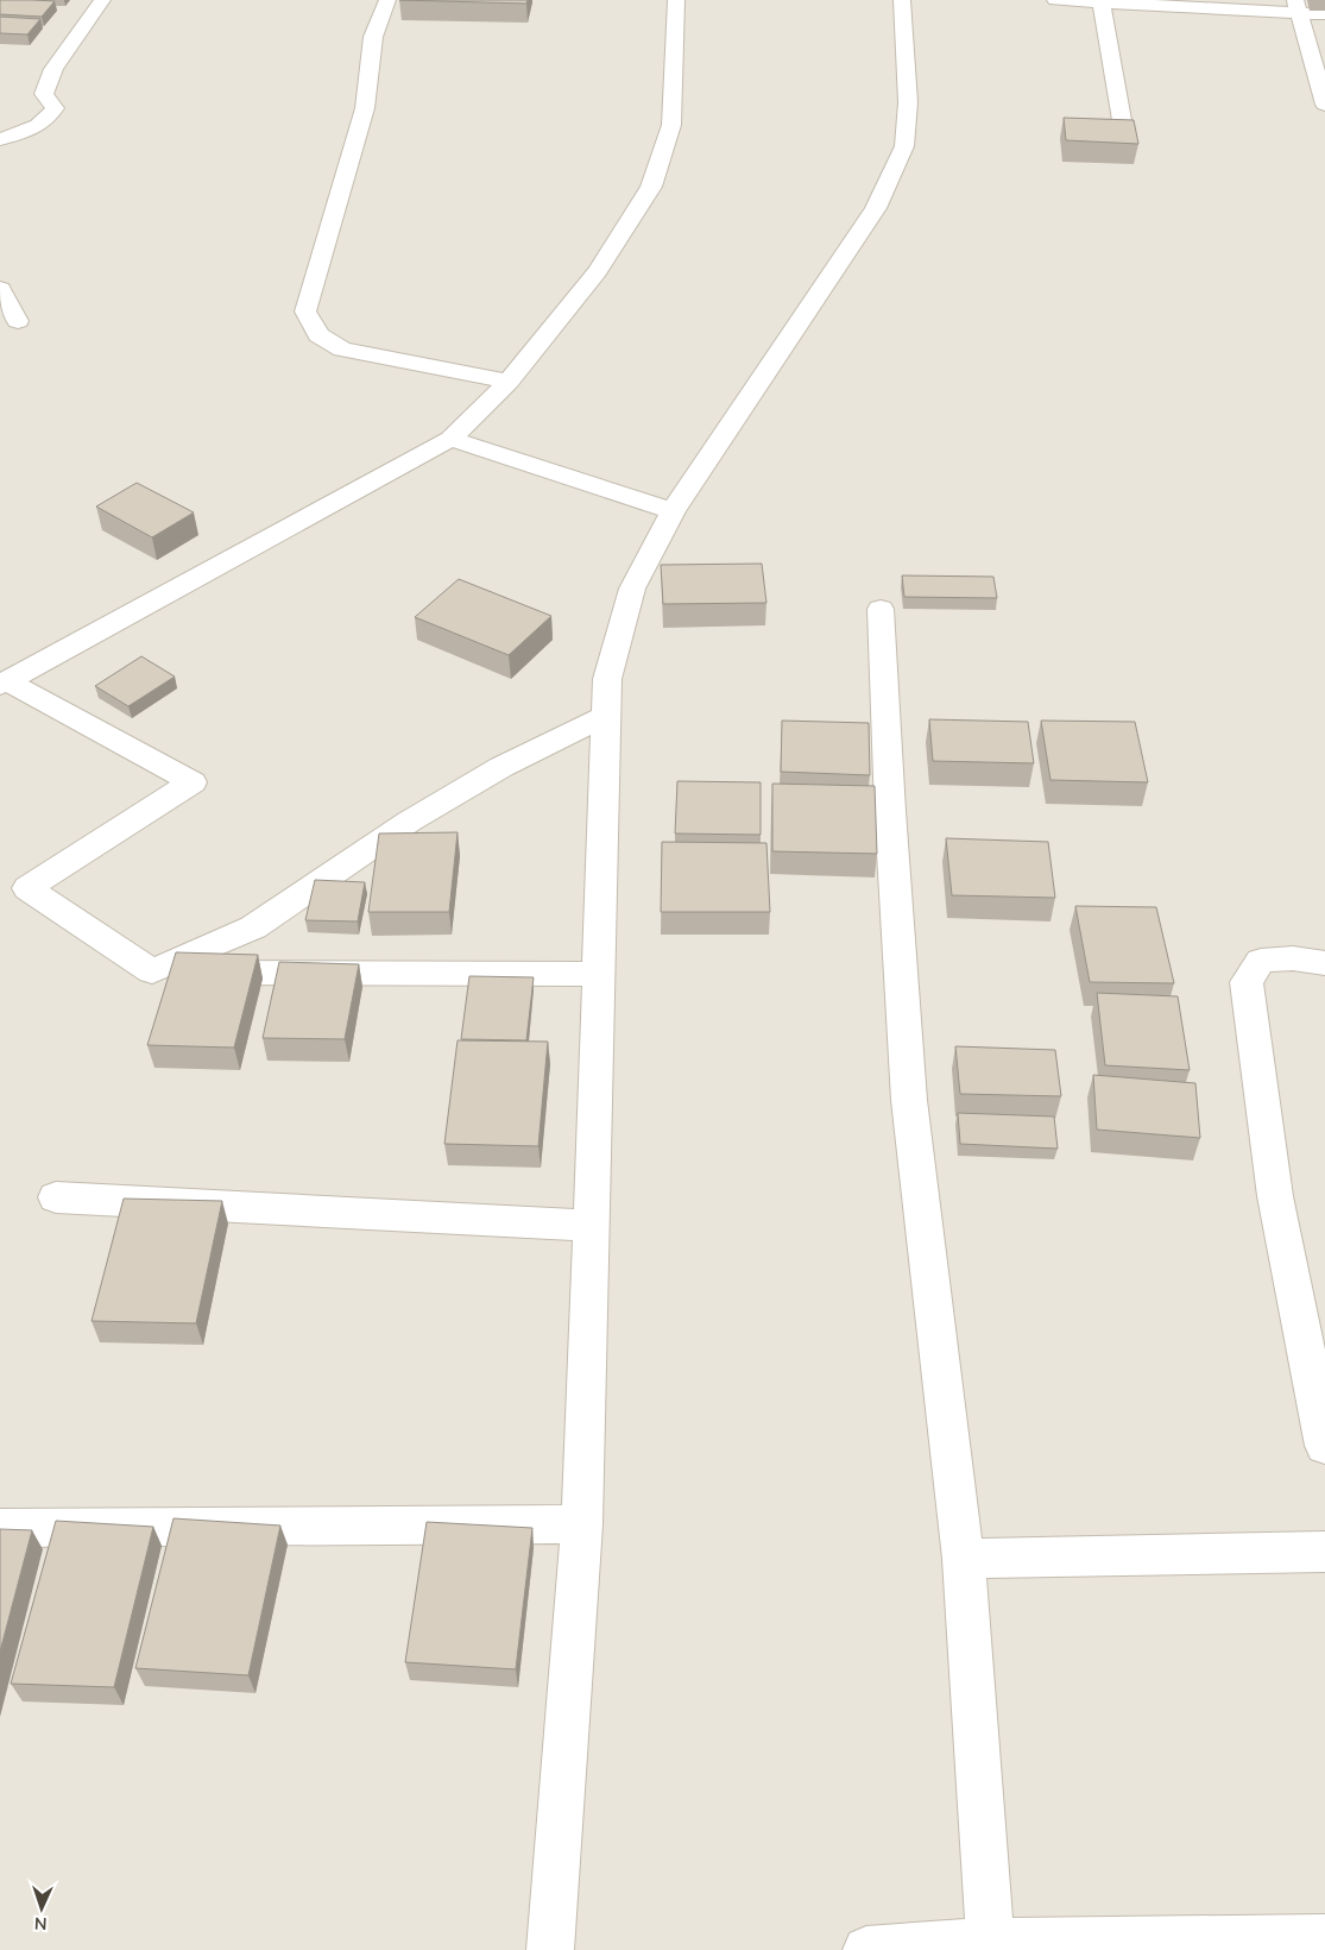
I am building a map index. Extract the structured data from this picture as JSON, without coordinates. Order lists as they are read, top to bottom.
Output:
{
  "north": "bottom"
}
